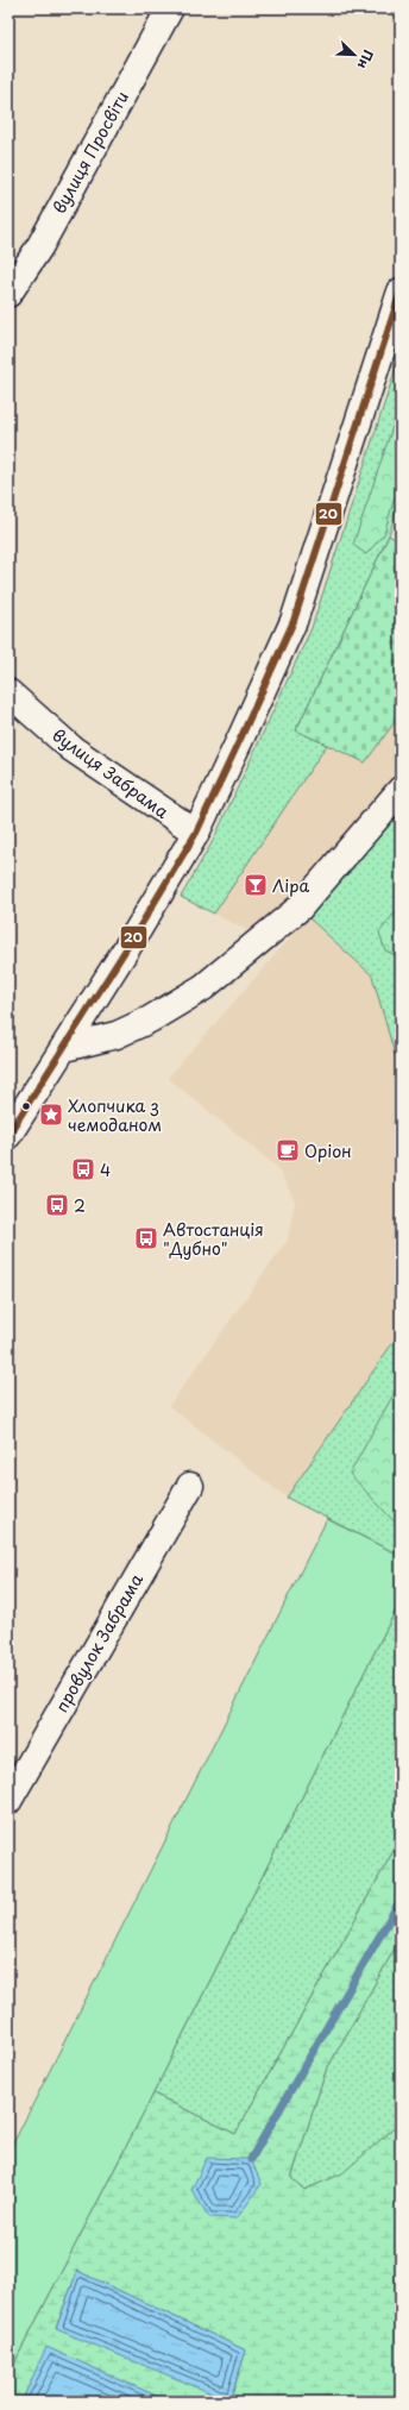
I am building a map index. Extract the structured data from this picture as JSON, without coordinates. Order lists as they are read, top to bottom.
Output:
{
  "streets": {
    "main road": ["вулиця Просвіти", "вулиця Забрама", "провулок Забрама"]
  },
  "places": {
    "bar": ["Ліра"],
    "place": ["Хлопчика з чемоданом"],
    "cafe": ["Оріон"],
    "bus stop": ["4", "2", "Автостанція \"Дубно\""]
  },
  "lines": ["transit line 20"],
  "north": "bottom right"
}
